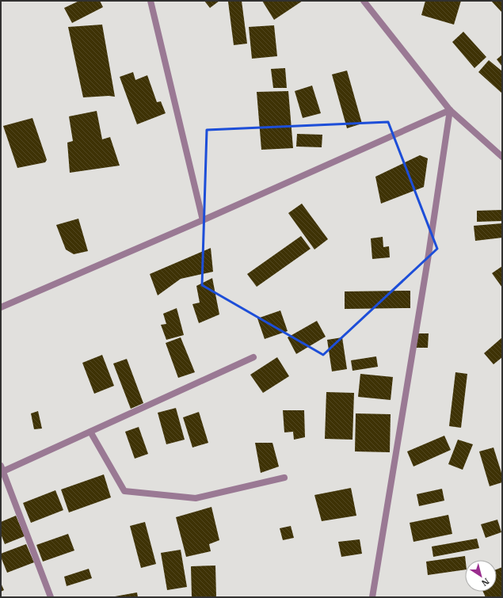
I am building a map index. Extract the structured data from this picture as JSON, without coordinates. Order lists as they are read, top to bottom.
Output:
{
  "north": "bottom right"
}
